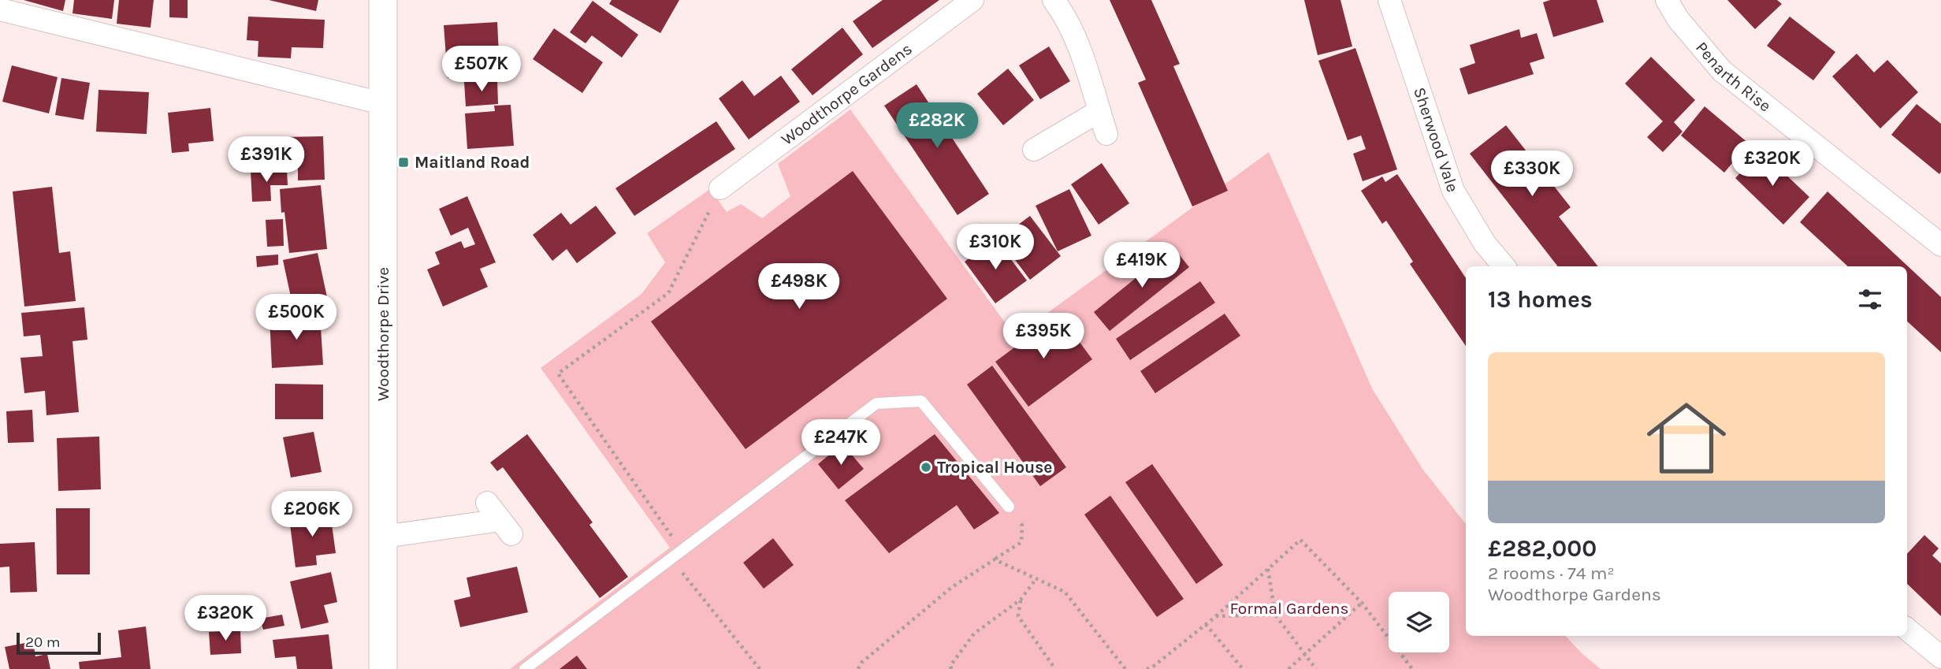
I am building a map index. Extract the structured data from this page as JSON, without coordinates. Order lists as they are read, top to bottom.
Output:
{
  "streets": {
    "street": [
      "Penarth Rise",
      "Woodthorpe Gardens",
      "Sherwood Vale",
      "Woodthorpe Drive"
    ]
  },
  "parks": ["Formal Gardens"],
  "places": {
    "transit": ["Maitland Road"],
    "other": ["Tropical House"]
  },
  "scale_bar": "20 m",
  "page": {
    "price": [
      "£507K",
      "£282K",
      "£391K",
      "£320K",
      "£330K",
      "£310K",
      "£419K",
      "£498K",
      "£500K",
      "£395K",
      "£247K",
      "£206K",
      "£320K"
    ],
    "heading": "13 homes",
    "list": [
      {
        "name": "£282,000",
        "note": "2 rooms · 74 m² · Woodthorpe Gardens"
      }
    ],
    "scale": "20 m"
  }
}
